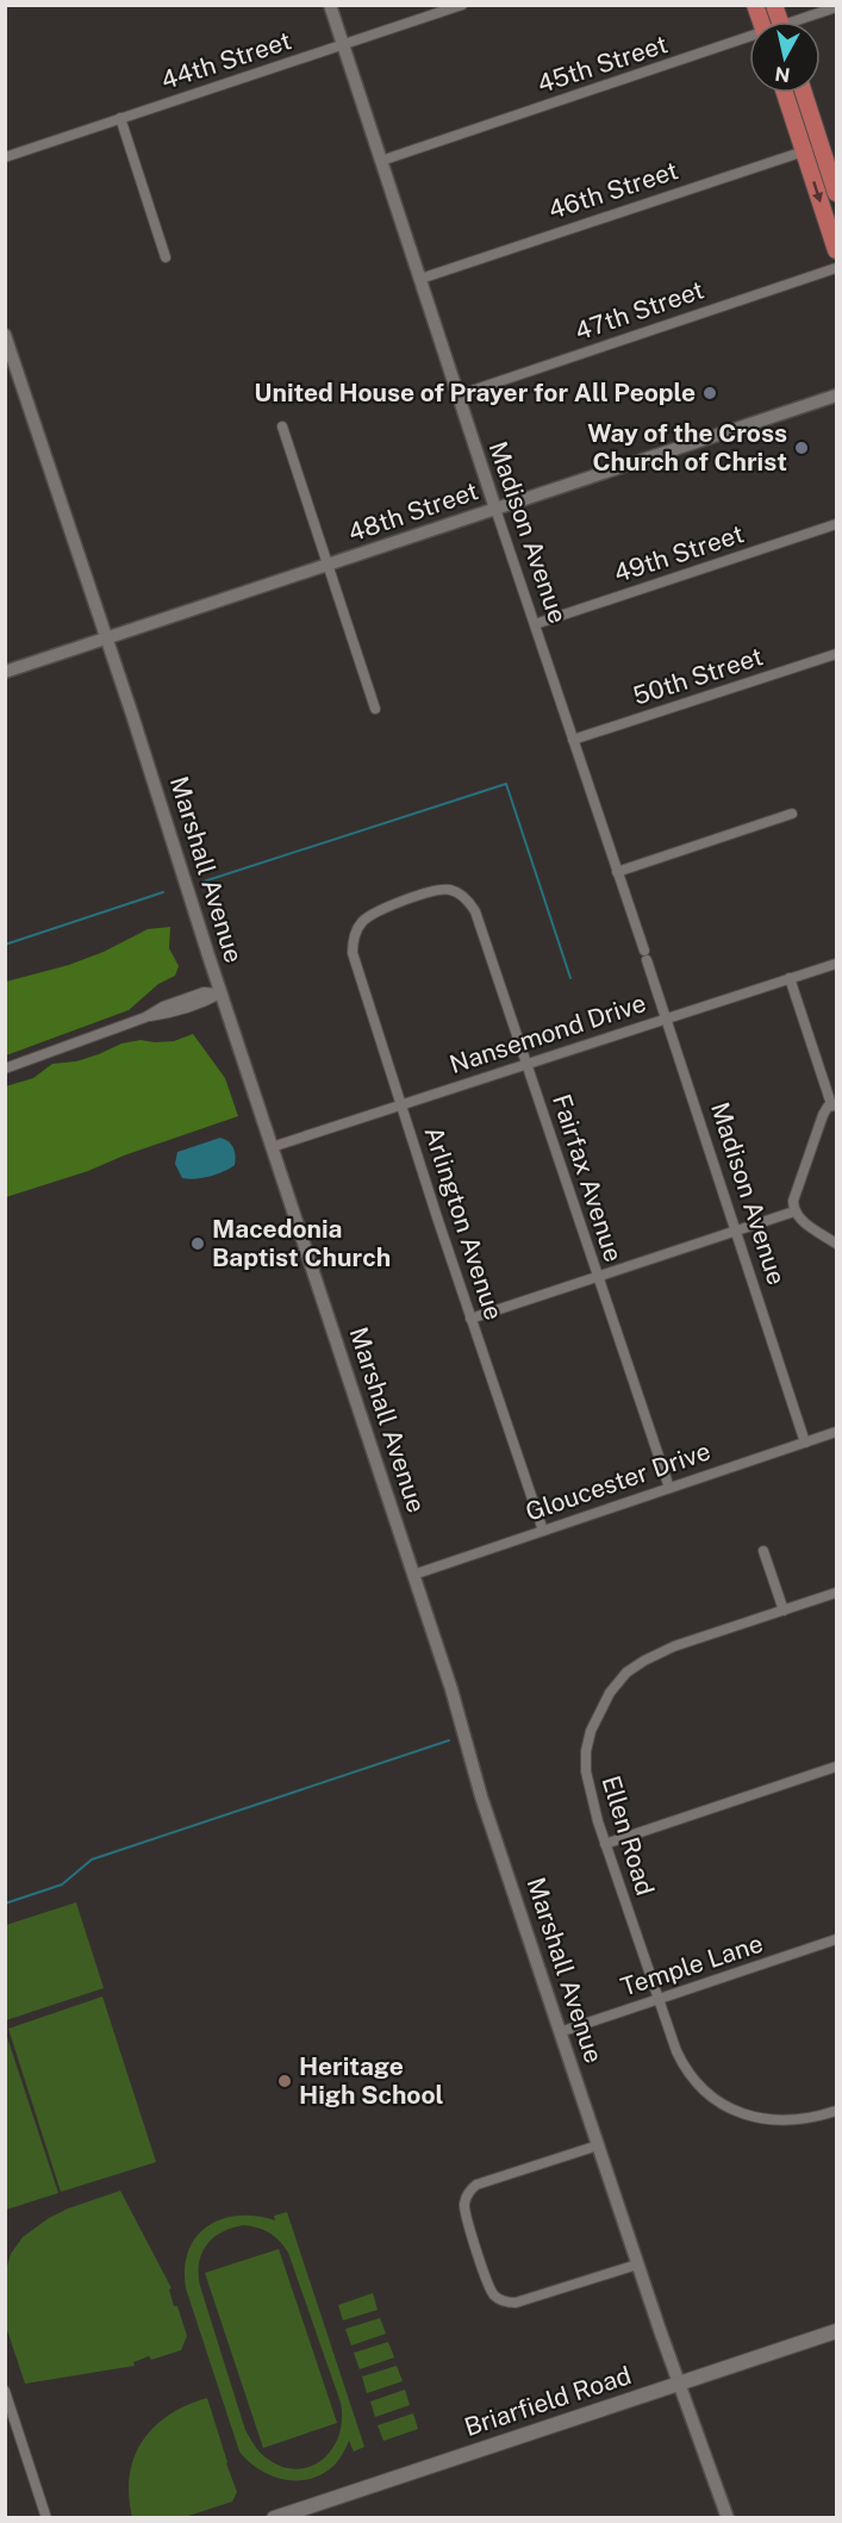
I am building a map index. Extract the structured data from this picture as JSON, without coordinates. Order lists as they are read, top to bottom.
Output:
{
  "streets": {
    "main road": ["Briarfield Road"],
    "street": [
      "44th Street",
      "45th Street",
      "46th Street",
      "47th Street",
      "48th Street",
      "Madison Avenue",
      "49th Street",
      "50th Street",
      "Marshall Avenue",
      "Nansemond Drive",
      "Fairfax Avenue",
      "Arlington Avenue",
      "Gloucester Drive",
      "Ellen Road",
      "Temple Lane"
    ]
  },
  "crossings": [
    ["44th Street", "Madison Avenue"],
    ["45th Street", "Madison Avenue"],
    ["46th Street", "Madison Avenue"],
    ["47th Street", "Madison Avenue"],
    ["48th Street", "Madison Avenue"],
    ["48th Street", "Marshall Avenue"],
    ["Madison Avenue", "49th Street"],
    ["Madison Avenue", "50th Street"],
    ["Madison Avenue", "Nansemond Drive"],
    ["Madison Avenue", "Gloucester Drive"],
    ["Marshall Avenue", "Nansemond Drive"],
    ["Marshall Avenue", "Gloucester Drive"],
    ["Marshall Avenue", "Temple Lane"],
    ["Marshall Avenue", "Briarfield Road"],
    ["Nansemond Drive", "Fairfax Avenue"],
    ["Nansemond Drive", "Arlington Avenue"],
    ["Fairfax Avenue", "Arlington Avenue"],
    ["Fairfax Avenue", "Gloucester Drive"],
    ["Arlington Avenue", "Gloucester Drive"],
    ["Ellen Road", "Temple Lane"]
  ],
  "places": [
    "United House of Prayer for All People",
    "Way of the Cross Church of Christ",
    "Macedonia Baptist Church",
    "Heritage High School"
  ],
  "north": "bottom"
}
